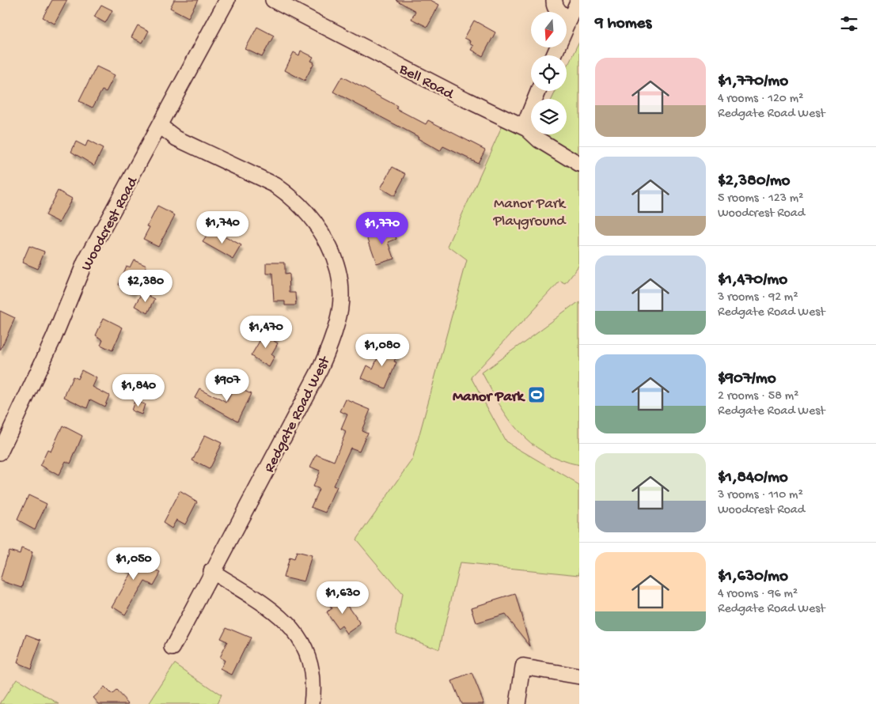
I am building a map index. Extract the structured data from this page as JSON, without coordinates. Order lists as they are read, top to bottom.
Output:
{
  "streets": {
    "street": ["Bell Road", "Woodcrest Road", "Redgate Road West"]
  },
  "crossings": [
    ["Woodcrest Road", "Redgate Road West"]
  ],
  "parks": ["Manor Park Playground"],
  "places": {
    "sports": ["Manor Park"]
  },
  "north": "bottom",
  "page": {
    "heading": "9 homes",
    "list": [
      {
        "name": "$1,770/mo",
        "note": "4 rooms · 120 m² · Redgate Road West"
      },
      {
        "name": "$2,380/mo",
        "note": "5 rooms · 123 m² · Woodcrest Road"
      },
      {
        "name": "$1,470/mo",
        "note": "3 rooms · 92 m² · Redgate Road West"
      },
      {
        "name": "$907/mo",
        "note": "2 rooms · 58 m² · Redgate Road West"
      },
      {
        "name": "$1,840/mo",
        "note": "3 rooms · 110 m² · Woodcrest Road"
      },
      {
        "name": "$1,630/mo",
        "note": "4 rooms · 96 m² · Redgate Road West"
      }
    ],
    "price": [
      "$1,740",
      "$1,770",
      "$2,380",
      "$1,470",
      "$1,080",
      "$907",
      "$1,840",
      "$1,050",
      "$1,630"
    ]
  }
}
